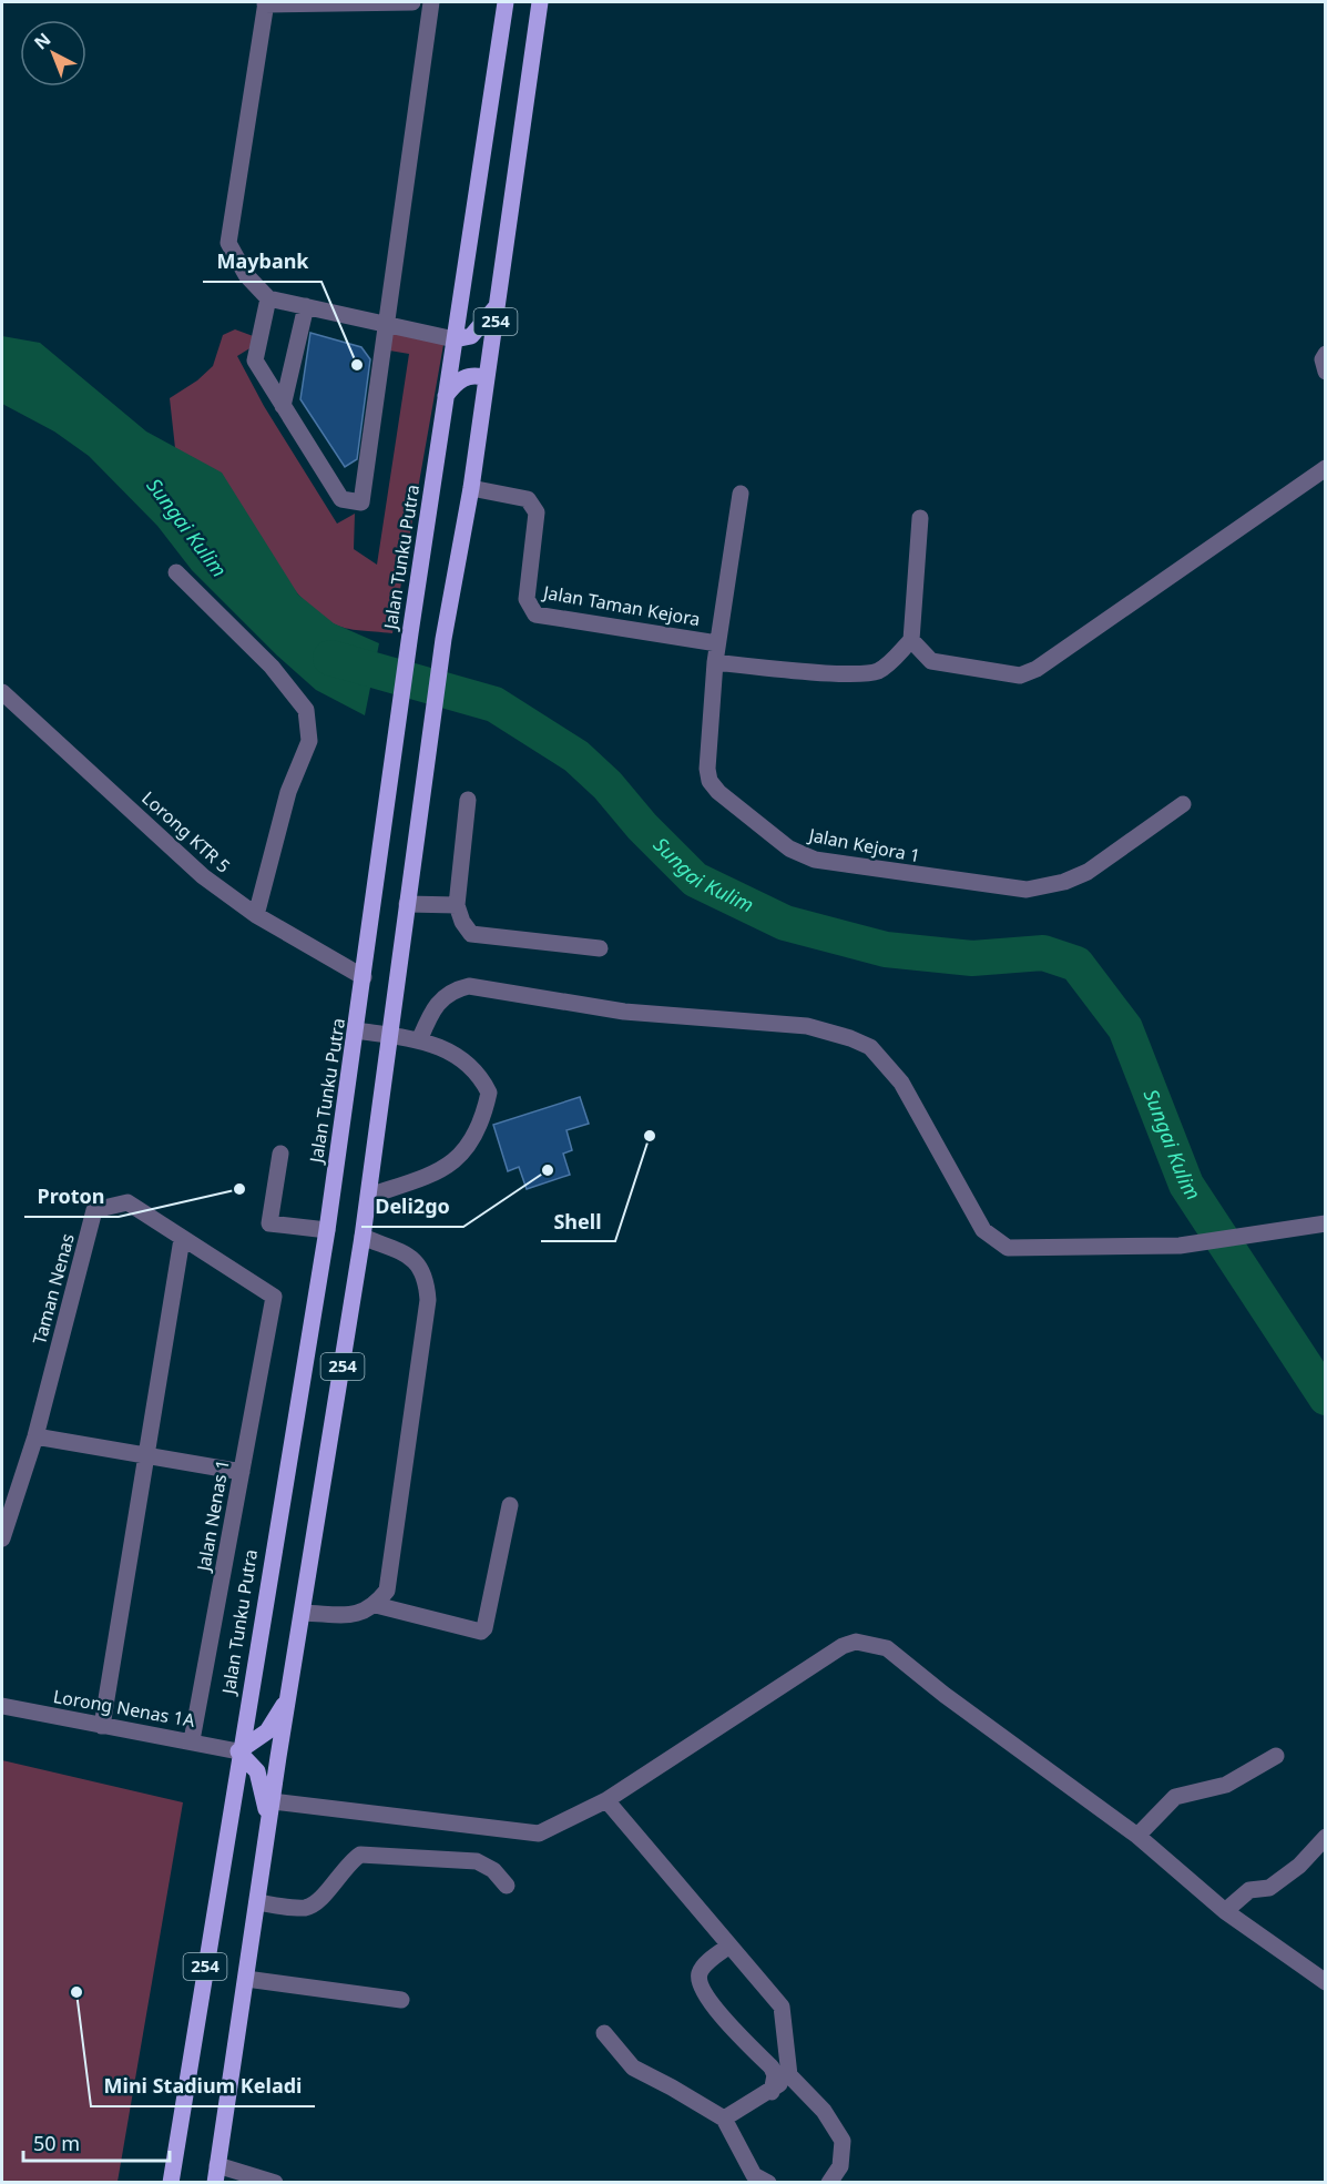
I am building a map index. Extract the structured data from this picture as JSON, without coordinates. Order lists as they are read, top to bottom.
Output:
{
  "streets": {
    "main road": ["254", "Jalan Tunku Putra"],
    "street": [
      "Jalan Taman Kejora",
      "Lorong KTR 5",
      "Jalan Kejora 1",
      "Taman Nenas",
      "Jalan Nenas 1",
      "Lorong Nenas 1A"
    ]
  },
  "crossings": [
    ["254", "Jalan Taman Kejora"],
    ["Jalan Tunku Putra", "Lorong KTR 5"],
    ["Jalan Tunku Putra", "Lorong Nenas 1A"],
    ["Jalan Taman Kejora", "Jalan Kejora 1"],
    ["Taman Nenas", "Jalan Nenas 1"],
    ["Jalan Nenas 1", "Lorong Nenas 1A"]
  ],
  "water": ["Sungai Kulim"],
  "places": [
    "Maybank",
    "Shell",
    "Deli2go",
    "Proton",
    "Mini Stadium Keladi"
  ],
  "scale_bar": "50 m",
  "north": "top left"
}
